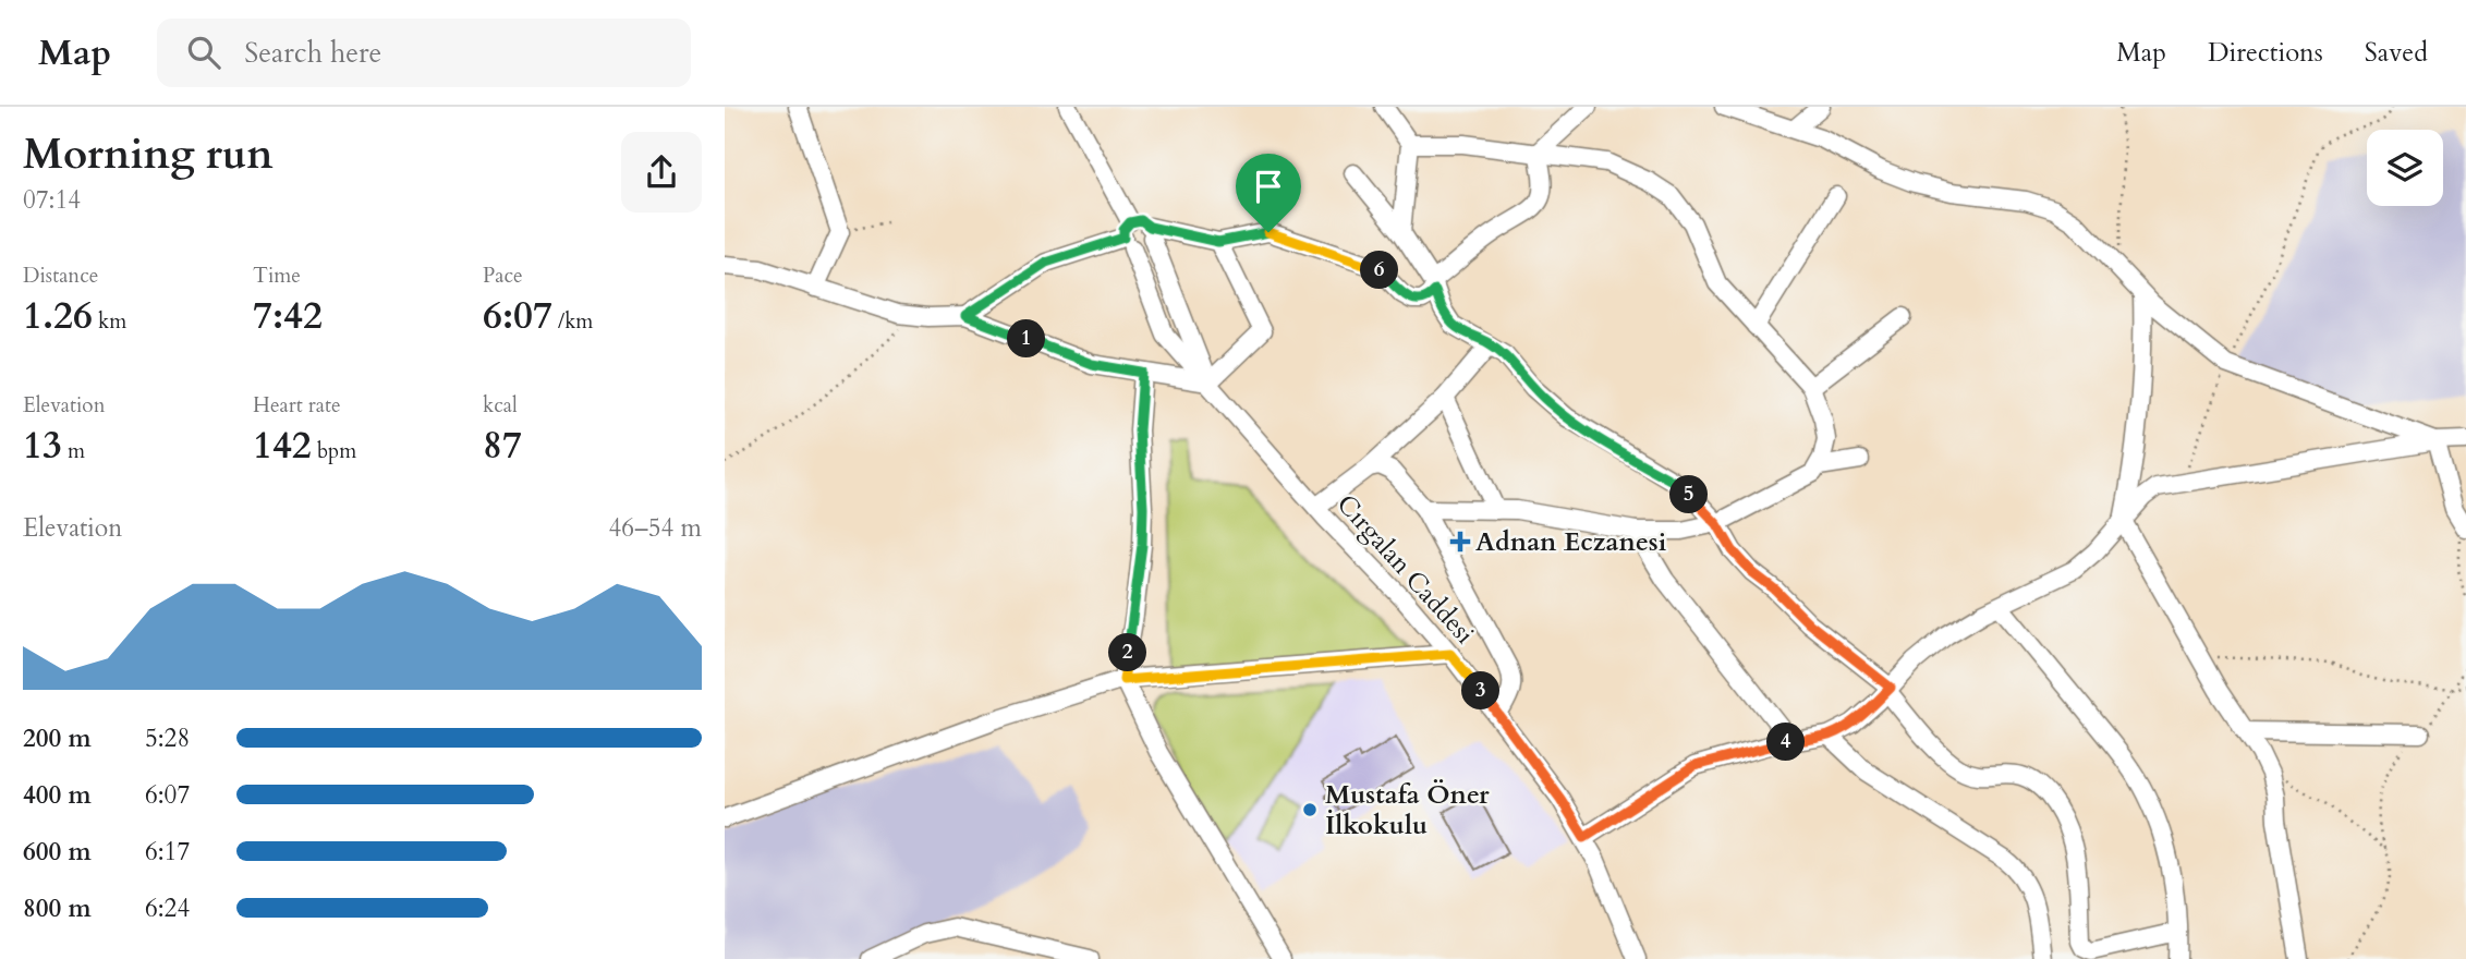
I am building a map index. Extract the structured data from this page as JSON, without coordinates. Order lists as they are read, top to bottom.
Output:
{
  "streets": {
    "street": ["Cırgalan Caddesi"]
  },
  "places": {
    "health": ["Adnan Eczanesi"],
    "other": ["Mustafa Öner İlkokulu"]
  },
  "page": {
    "header": "Map",
    "search": "Search here",
    "nav": ["Map", "Directions", "Saved"],
    "heading": ["Morning run", "07:14"],
    "stats": [
      ["Distance", "1.26 km"],
      ["Time", "7:42"],
      ["Pace", "6:07 /km"],
      ["Elevation", "13 m"],
      ["Heart rate", "142 bpm"],
      ["kcal", "87"]
    ],
    "pins": [
      "6",
      "1",
      "5",
      "2",
      "3",
      "4"
    ],
    "chart": ["Elevation", "46–54 m"],
    "list": [
      {
        "name": "200 m",
        "note": "5:28"
      },
      {
        "name": "400 m",
        "note": "6:07"
      },
      {
        "name": "600 m",
        "note": "6:17"
      },
      {
        "name": "800 m",
        "note": "6:24"
      }
    ]
  }
}
